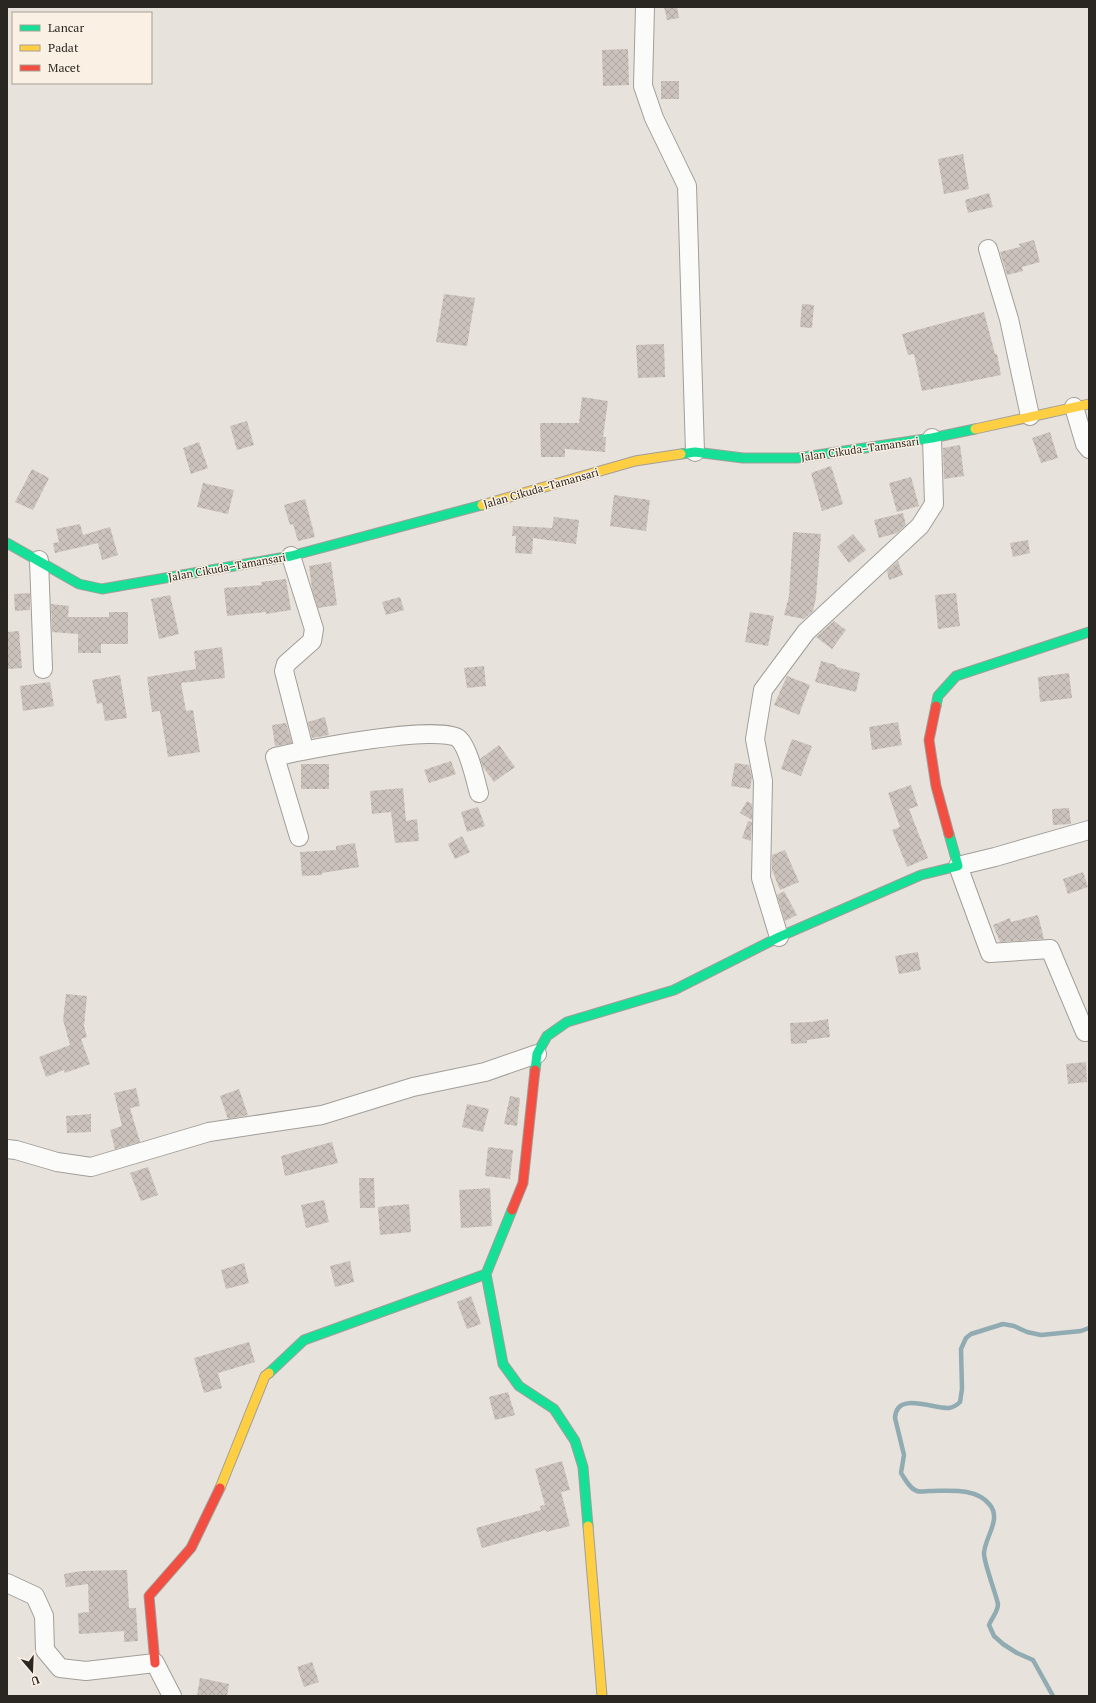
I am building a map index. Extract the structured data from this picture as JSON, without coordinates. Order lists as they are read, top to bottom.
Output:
{
  "streets": {
    "street": ["Jalan Cikuda–Tamansari"]
  },
  "legend": ["Lancar", "Padat", "Macet"],
  "north": "bottom"
}
